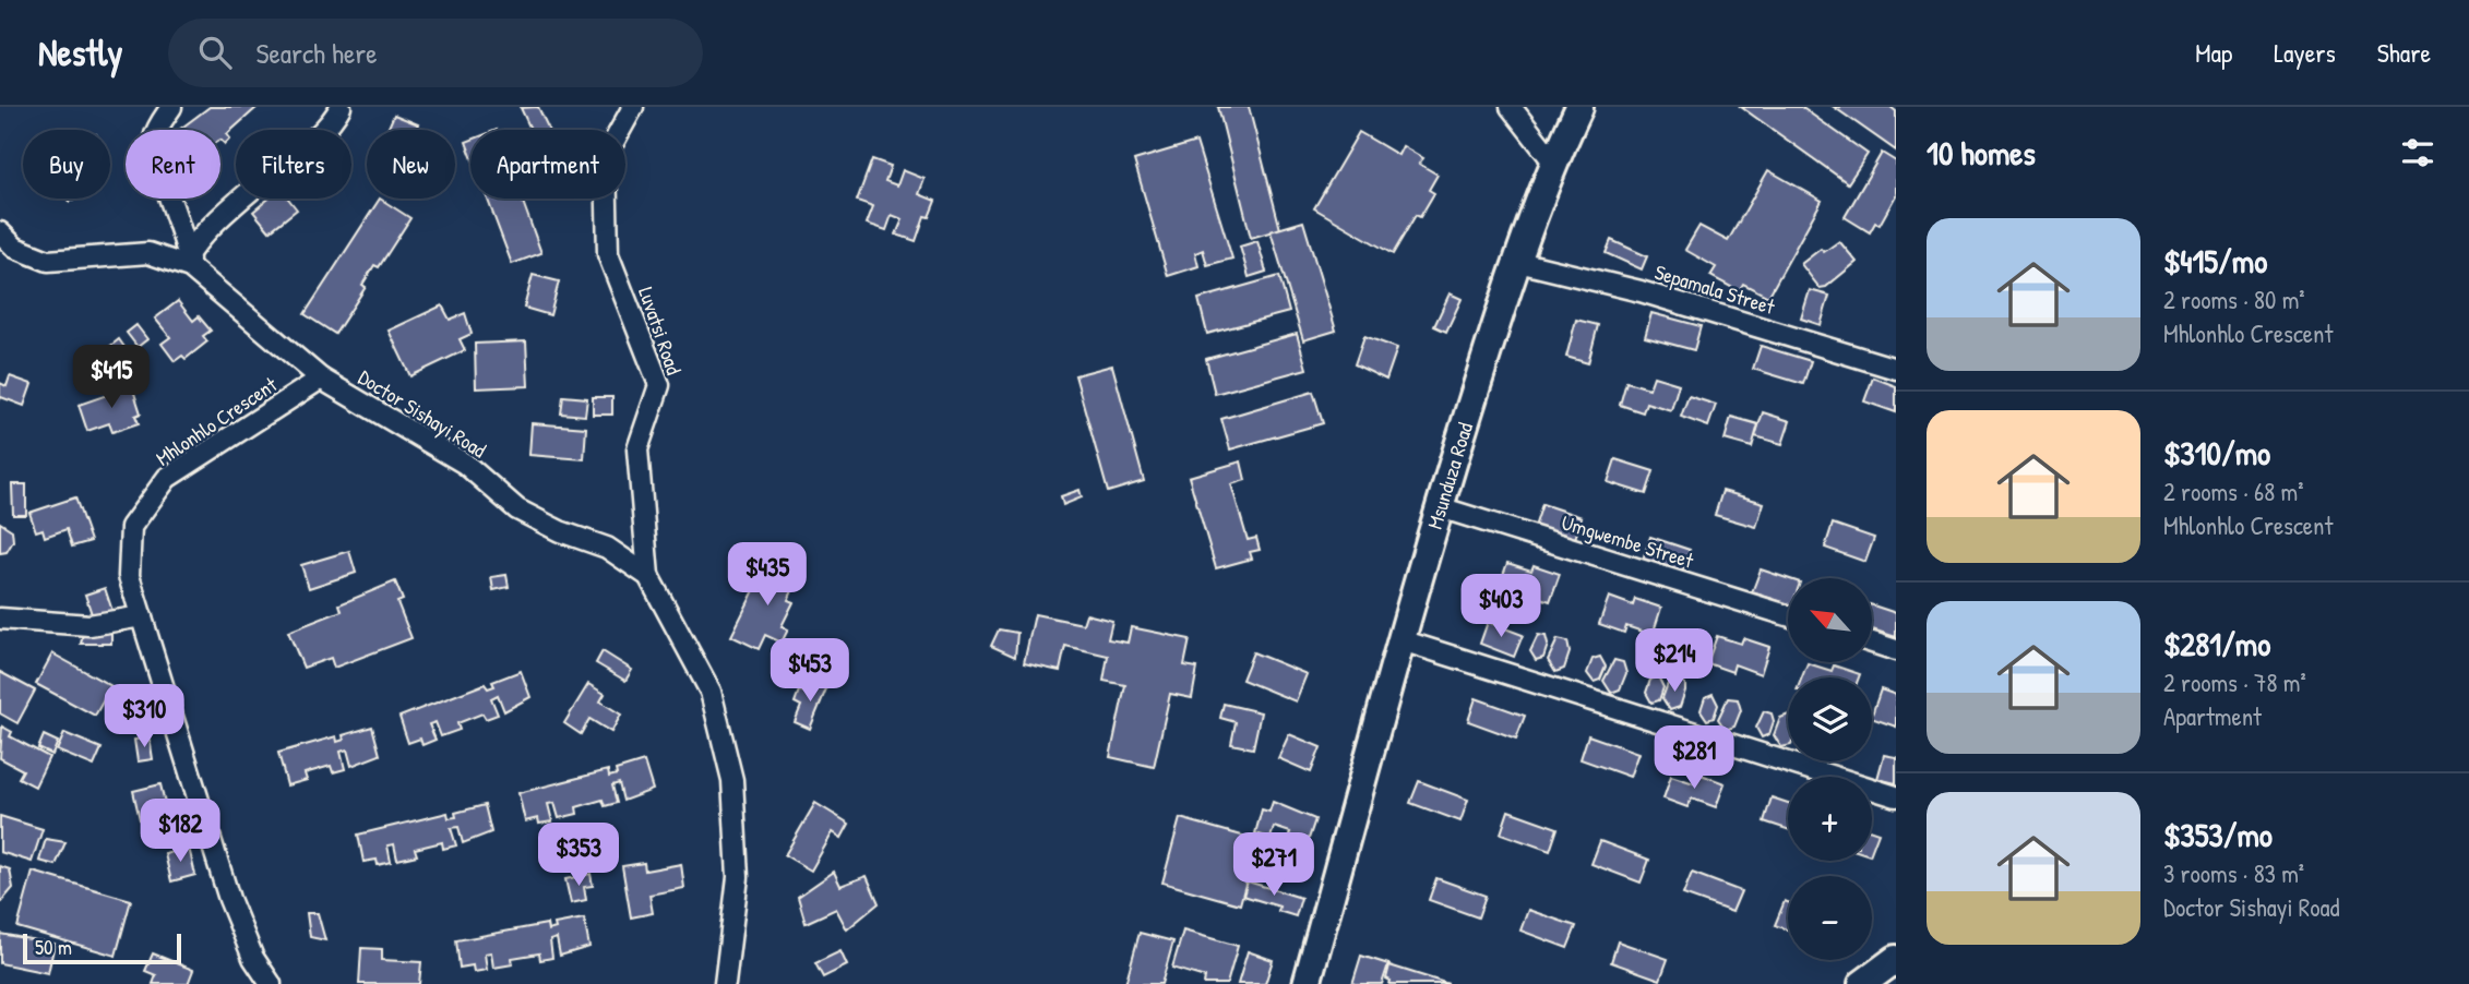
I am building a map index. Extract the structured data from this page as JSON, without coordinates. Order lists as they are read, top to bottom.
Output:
{
  "streets": {
    "street": [
      "Sepamala Street",
      "Luvatsi Road",
      "Doctor Sishayi Road",
      "Mhlonhlo Crescent",
      "Msunduza Road",
      "Umgwembe Street"
    ]
  },
  "crossings": [
    ["Sepamala Street", "Msunduza Road"],
    ["Luvatsi Road", "Doctor Sishayi Road"],
    ["Doctor Sishayi Road", "Mhlonhlo Crescent"],
    ["Msunduza Road", "Umgwembe Street"]
  ],
  "scale_bar": "50 m",
  "north": "top left",
  "page": {
    "header": "Nestly",
    "search": "Search here",
    "nav": ["Map", "Layers", "Share"],
    "heading": "10 homes",
    "chip": [
      "Buy",
      "Rent",
      "Filters",
      "New",
      "Apartment"
    ],
    "list": [
      {
        "name": "$415/mo",
        "note": "2 rooms · 80 m² · Mhlonhlo Crescent"
      },
      {
        "name": "$310/mo",
        "note": "2 rooms · 68 m² · Mhlonhlo Crescent"
      },
      {
        "name": "$281/mo",
        "note": "2 rooms · 78 m² · Apartment"
      },
      {
        "name": "$353/mo",
        "note": "3 rooms · 83 m² · Doctor Sishayi Road"
      }
    ],
    "price": [
      "$415",
      "$435",
      "$403",
      "$214",
      "$453",
      "$310",
      "$281",
      "$182",
      "$353",
      "$271"
    ],
    "map_buttons": ["+", "−"],
    "scale": "50 m"
  }
}
